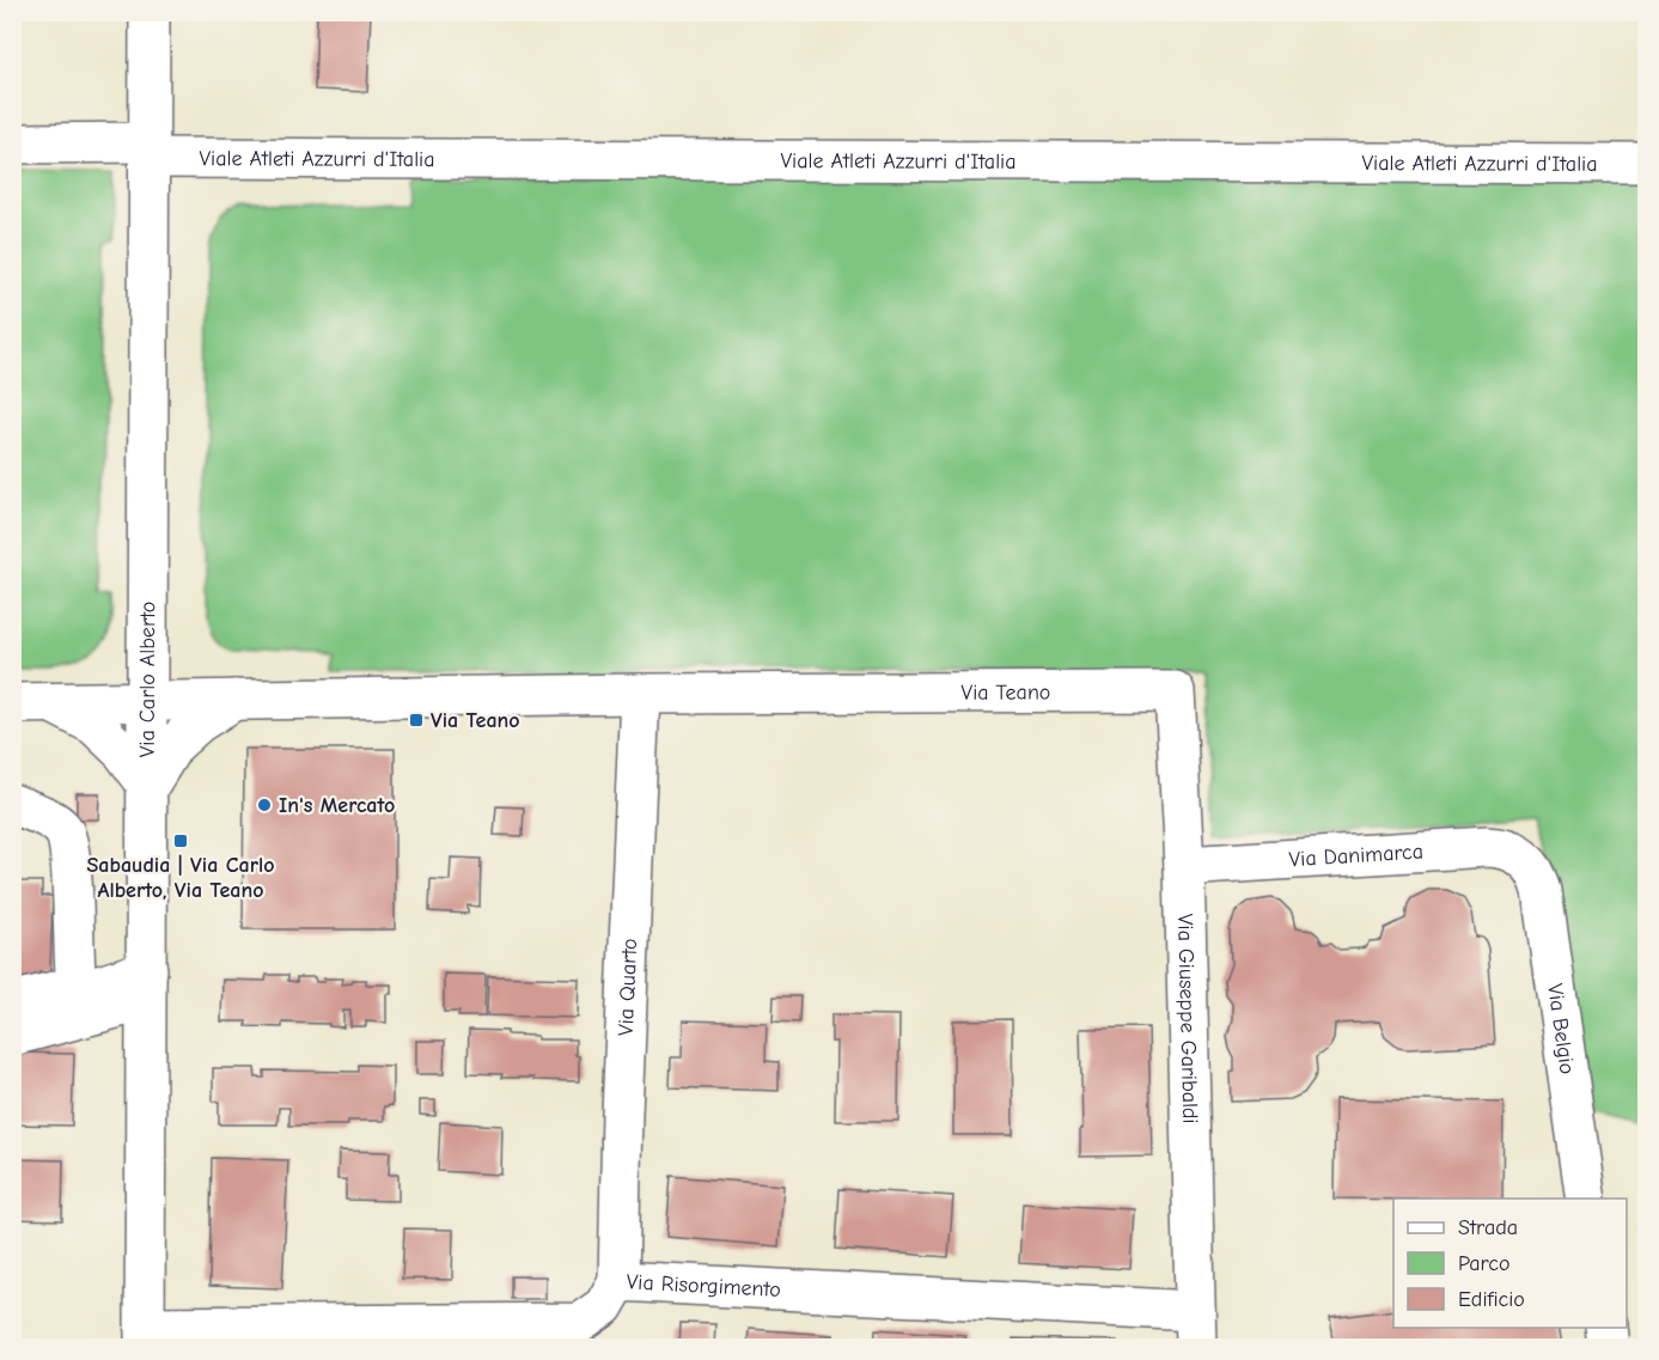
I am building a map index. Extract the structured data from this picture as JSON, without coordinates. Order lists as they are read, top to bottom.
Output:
{
  "streets": {
    "street": [
      "Viale Atleti Azzurri d'Italia",
      "Via Carlo Alberto",
      "Via Teano",
      "Via Danimarca",
      "Via Quarto",
      "Via Giuseppe Garibaldi",
      "Via Belgio",
      "Via Risorgimento"
    ]
  },
  "crossings": [
    ["Viale Atleti Azzurri d'Italia", "Via Carlo Alberto"],
    ["Via Carlo Alberto", "Via Teano"],
    ["Via Carlo Alberto", "Via Risorgimento"],
    ["Via Teano", "Via Quarto"],
    ["Via Teano", "Via Giuseppe Garibaldi"],
    ["Via Danimarca", "Via Giuseppe Garibaldi"],
    ["Via Danimarca", "Via Belgio"],
    ["Via Quarto", "Via Risorgimento"],
    ["Via Giuseppe Garibaldi", "Via Risorgimento"]
  ],
  "places": {
    "transit": ["Via Teano", "Sabaudia | Via Carlo Alberto, Via Teano"],
    "other": ["In's Mercato"]
  },
  "legend": ["Strada", "Parco", "Edificio"]
}
